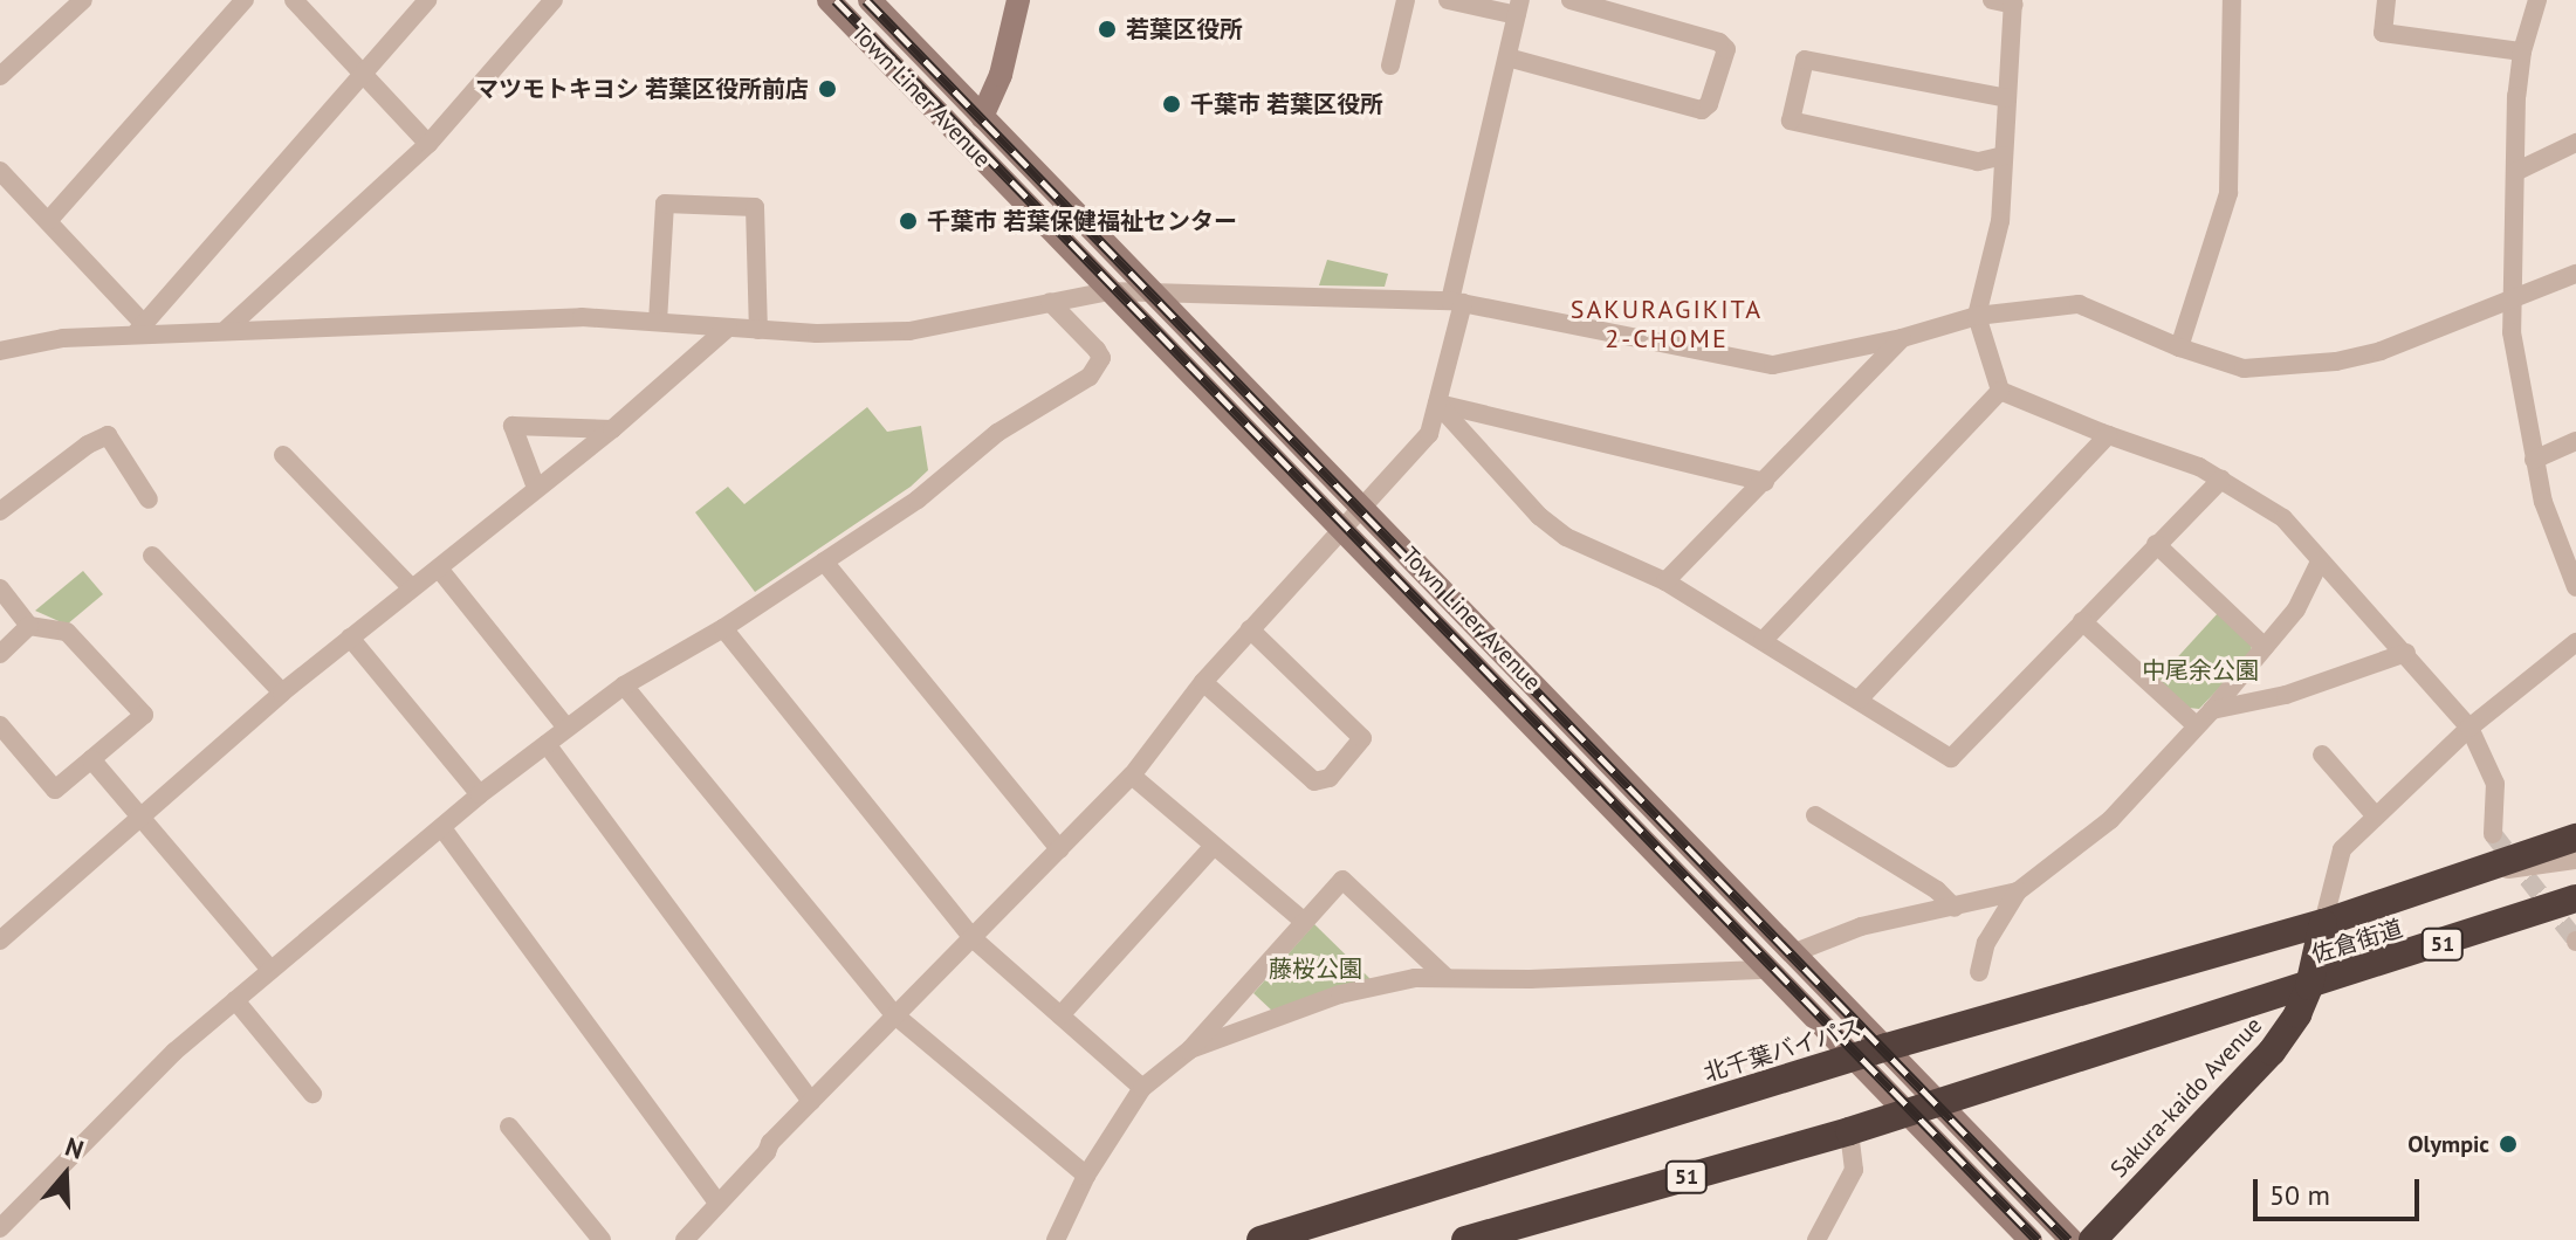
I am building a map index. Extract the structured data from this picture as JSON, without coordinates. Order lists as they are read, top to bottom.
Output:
{
  "streets": {
    "highway": [
      "佐倉街道",
      "51",
      "北千葉バイパス",
      "Sakura-kaido Avenue"
    ],
    "street": ["Town Liner Avenue"]
  },
  "crossings": [
    ["Town Liner Avenue", "51"],
    ["Town Liner Avenue", "北千葉バイパス"],
    ["佐倉街道", "51"],
    ["佐倉街道", "北千葉バイパス"],
    ["佐倉街道", "Sakura-kaido Avenue"],
    ["51", "Sakura-kaido Avenue"]
  ],
  "districts": ["SAKURAGIKITA 2-CHOME"],
  "parks": ["中尾余公園", "藤桜公園"],
  "places": [
    "若葉区役所",
    "マツモトキヨシ 若葉区役所前店",
    "千葉市 若葉区役所",
    "千葉市 若葉保健福祉センター",
    "Olympic"
  ],
  "scale_bar": "50 m",
  "north": "top"
}
